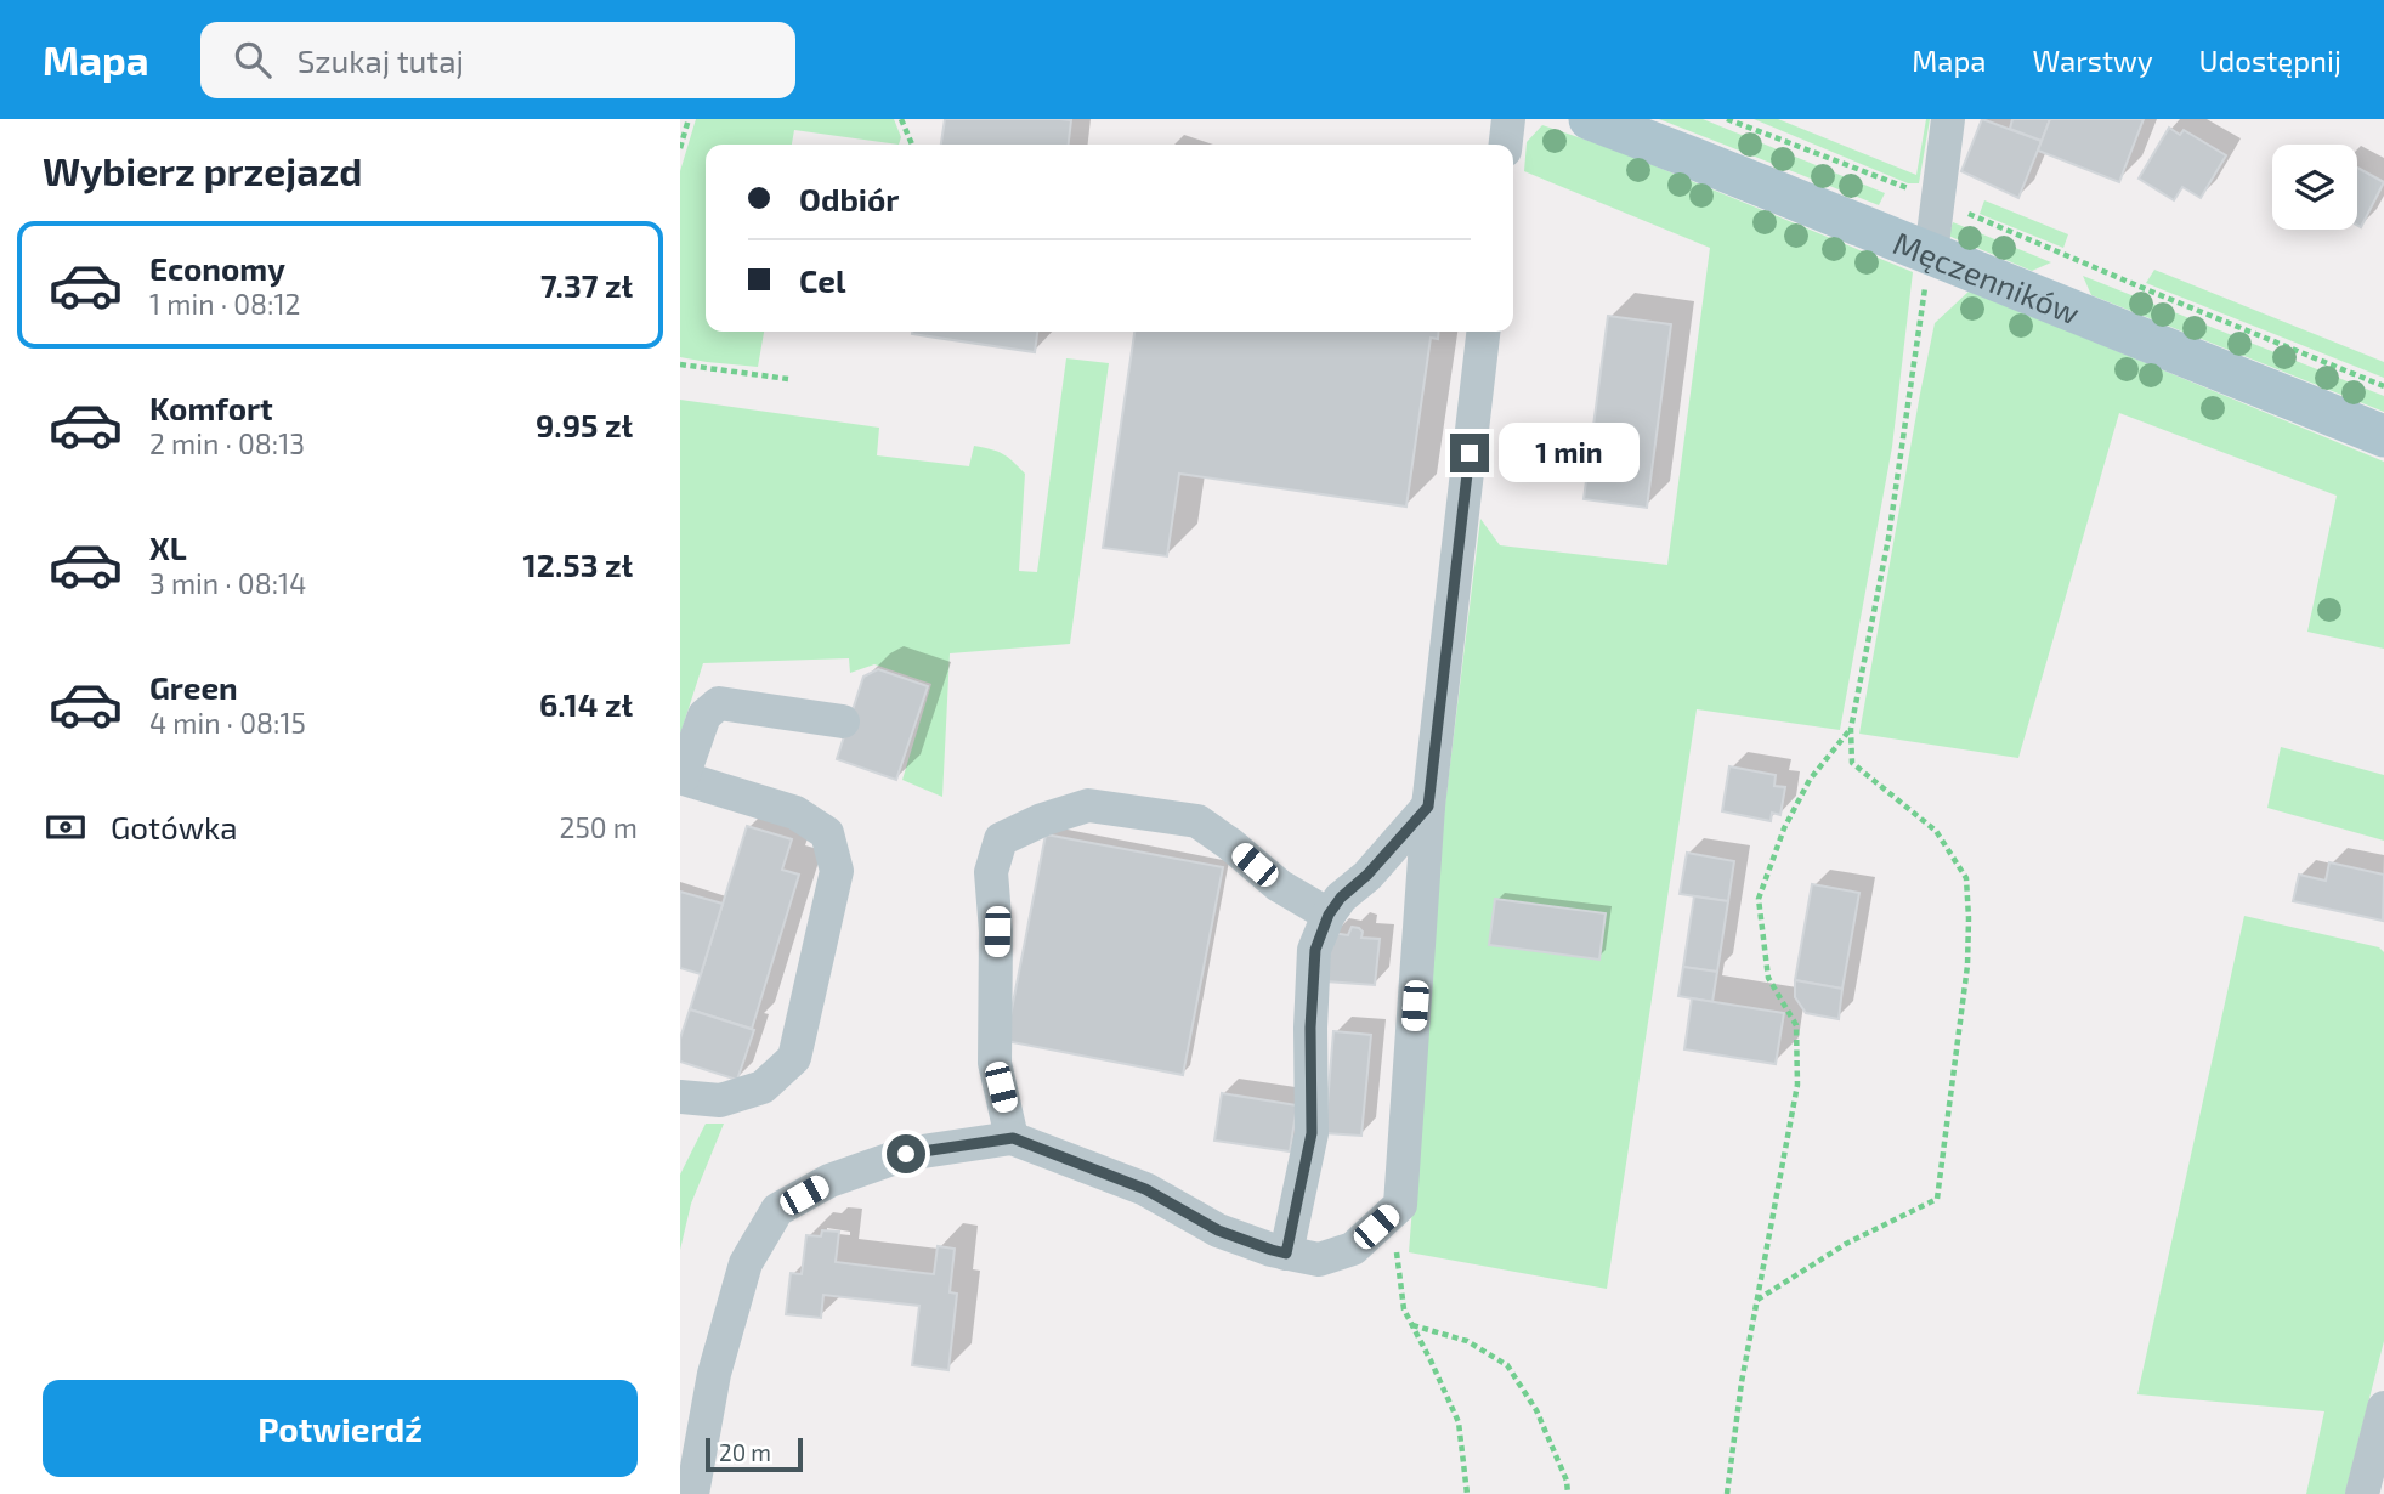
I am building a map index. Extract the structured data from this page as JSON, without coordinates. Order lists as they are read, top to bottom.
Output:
{
  "streets": {
    "main road": ["Męczenników"]
  },
  "scale_bar": "20 m",
  "page": {
    "header": "Mapa",
    "search": "Szukaj tutaj",
    "nav": ["Mapa", "Warstwy", "Udostępnij"],
    "heading": "Wybierz przejazd",
    "banner": ["Odbiór", "Cel"],
    "list": [
      {
        "name": "Economy",
        "note": "1 min · 08:12",
        "value": "7.37 zł"
      },
      {
        "name": "Komfort",
        "note": "2 min · 08:13",
        "value": "9.95 zł"
      },
      {
        "name": "XL",
        "note": "3 min · 08:14",
        "value": "12.53 zł"
      },
      {
        "name": "Green",
        "note": "4 min · 08:15",
        "value": "6.14 zł"
      }
    ],
    "bubble": "1 min",
    "pay": ["Gotówka", "250 m"],
    "buttons": "Potwierdź",
    "scale": "20 m"
  }
}
